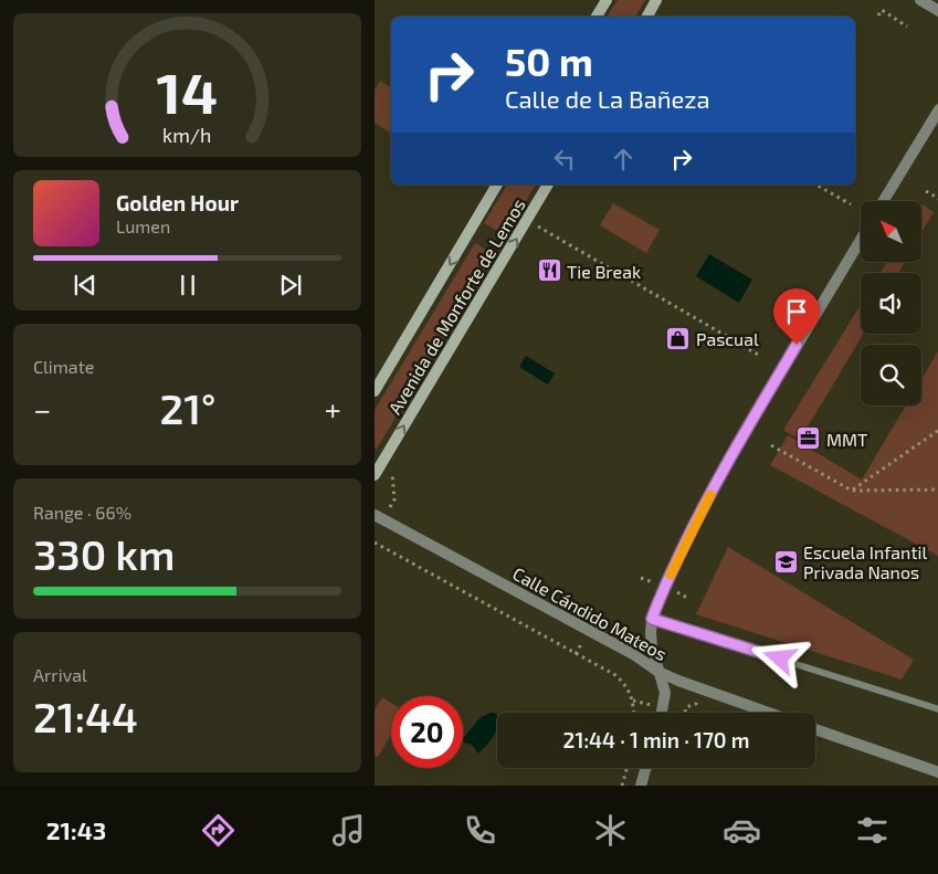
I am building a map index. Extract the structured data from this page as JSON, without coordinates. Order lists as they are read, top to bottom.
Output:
{
  "streets": {
    "street": ["Avenida de Monforte de Lemos", "Calle Cándido Mateos"]
  },
  "places": {
    "restaurant": ["Tie Break"],
    "shop": ["Pascual"],
    "office": ["MMT"],
    "school or university": ["Escuela Infantil Privada Nanos"]
  },
  "north": "top left",
  "page": {
    "turn": ["50 m", "Calle de La Bañeza"],
    "song": ["Golden Hour", "Lumen"],
    "tile": [
      "Climate",
      ["Range · 66%", "330 km"],
      ["Arrival", "21:44"]
    ],
    "heat": ["−", "21°", "+"],
    "limit": "20",
    "trip": "21:44 · 1 min · 170 m",
    "tabs": "21:43",
    "gauge": ["14", "km/h"]
  }
}
